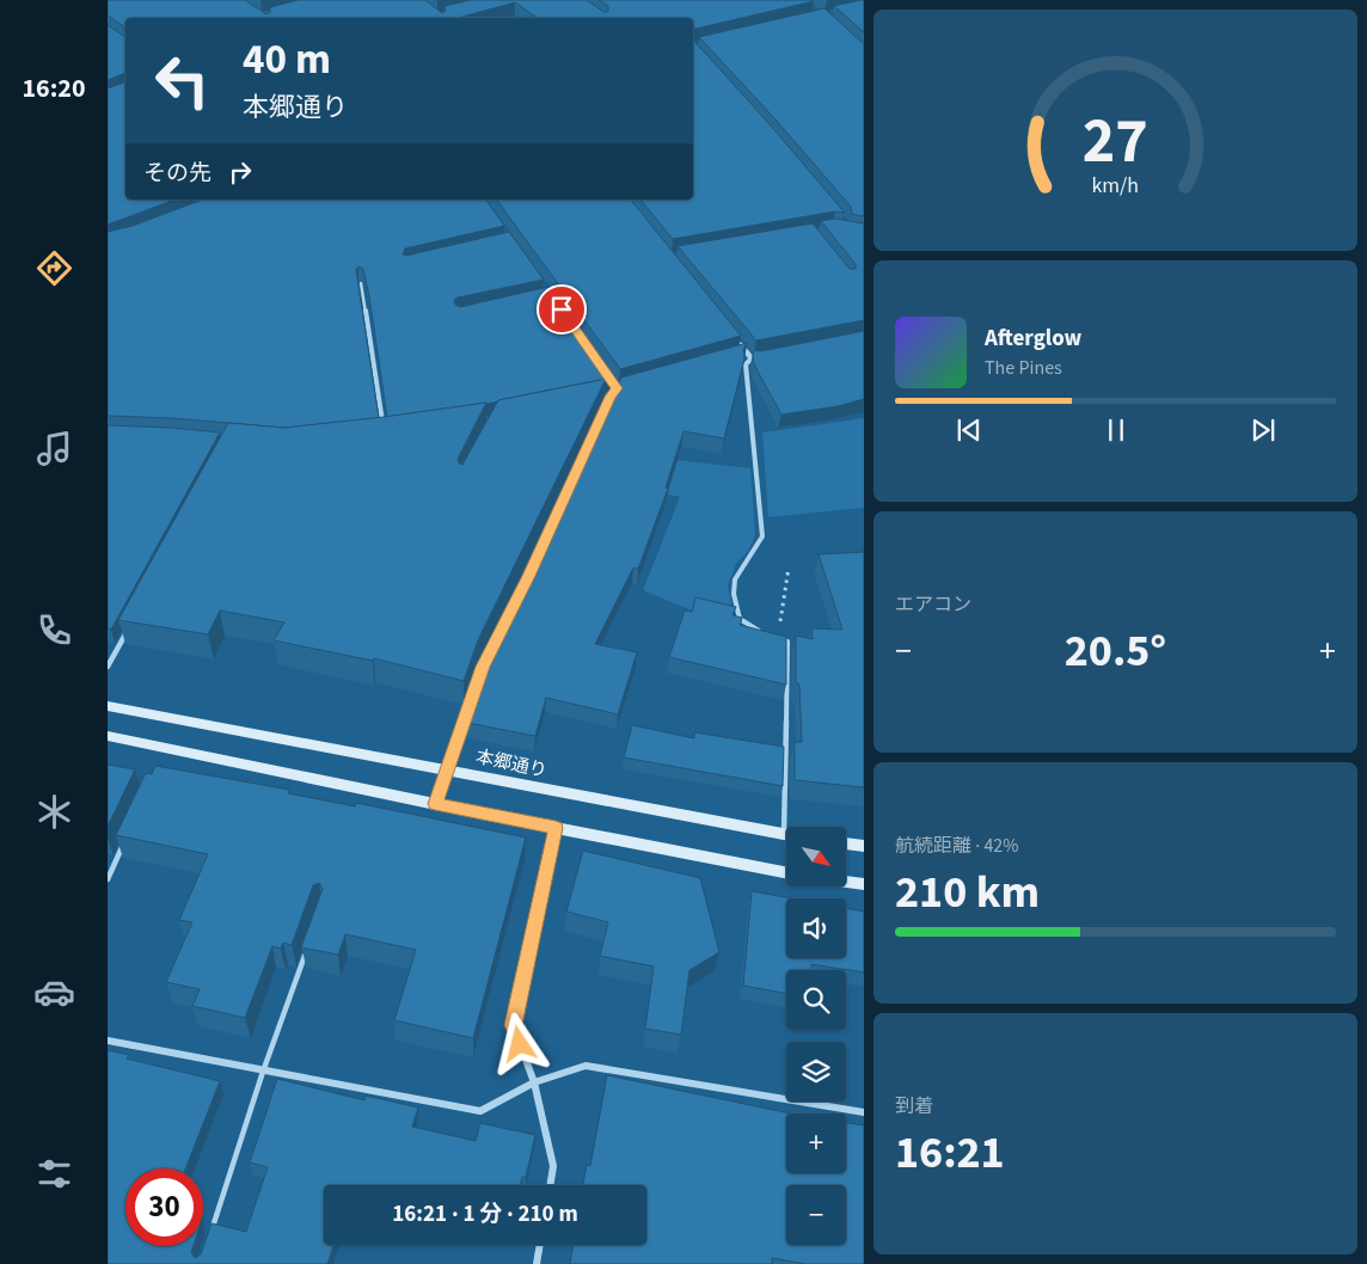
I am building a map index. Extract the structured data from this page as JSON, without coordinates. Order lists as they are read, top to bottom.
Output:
{
  "streets": {
    "main road": ["本郷通り"]
  },
  "north": "bottom right",
  "page": {
    "tabs": "16:20",
    "turn": ["40 m", "本郷通り"],
    "then": "その先",
    "song": ["Afterglow", "The Pines"],
    "tile": [
      "エアコン",
      ["航続距離 · 42%", "210 km"],
      ["到着", "16:21"]
    ],
    "heat": ["−", "20.5°", "+"],
    "map_buttons": ["+", "−"],
    "limit": "30",
    "trip": "16:21 · 1 分 · 210 m",
    "gauge": ["27", "km/h"]
  }
}
